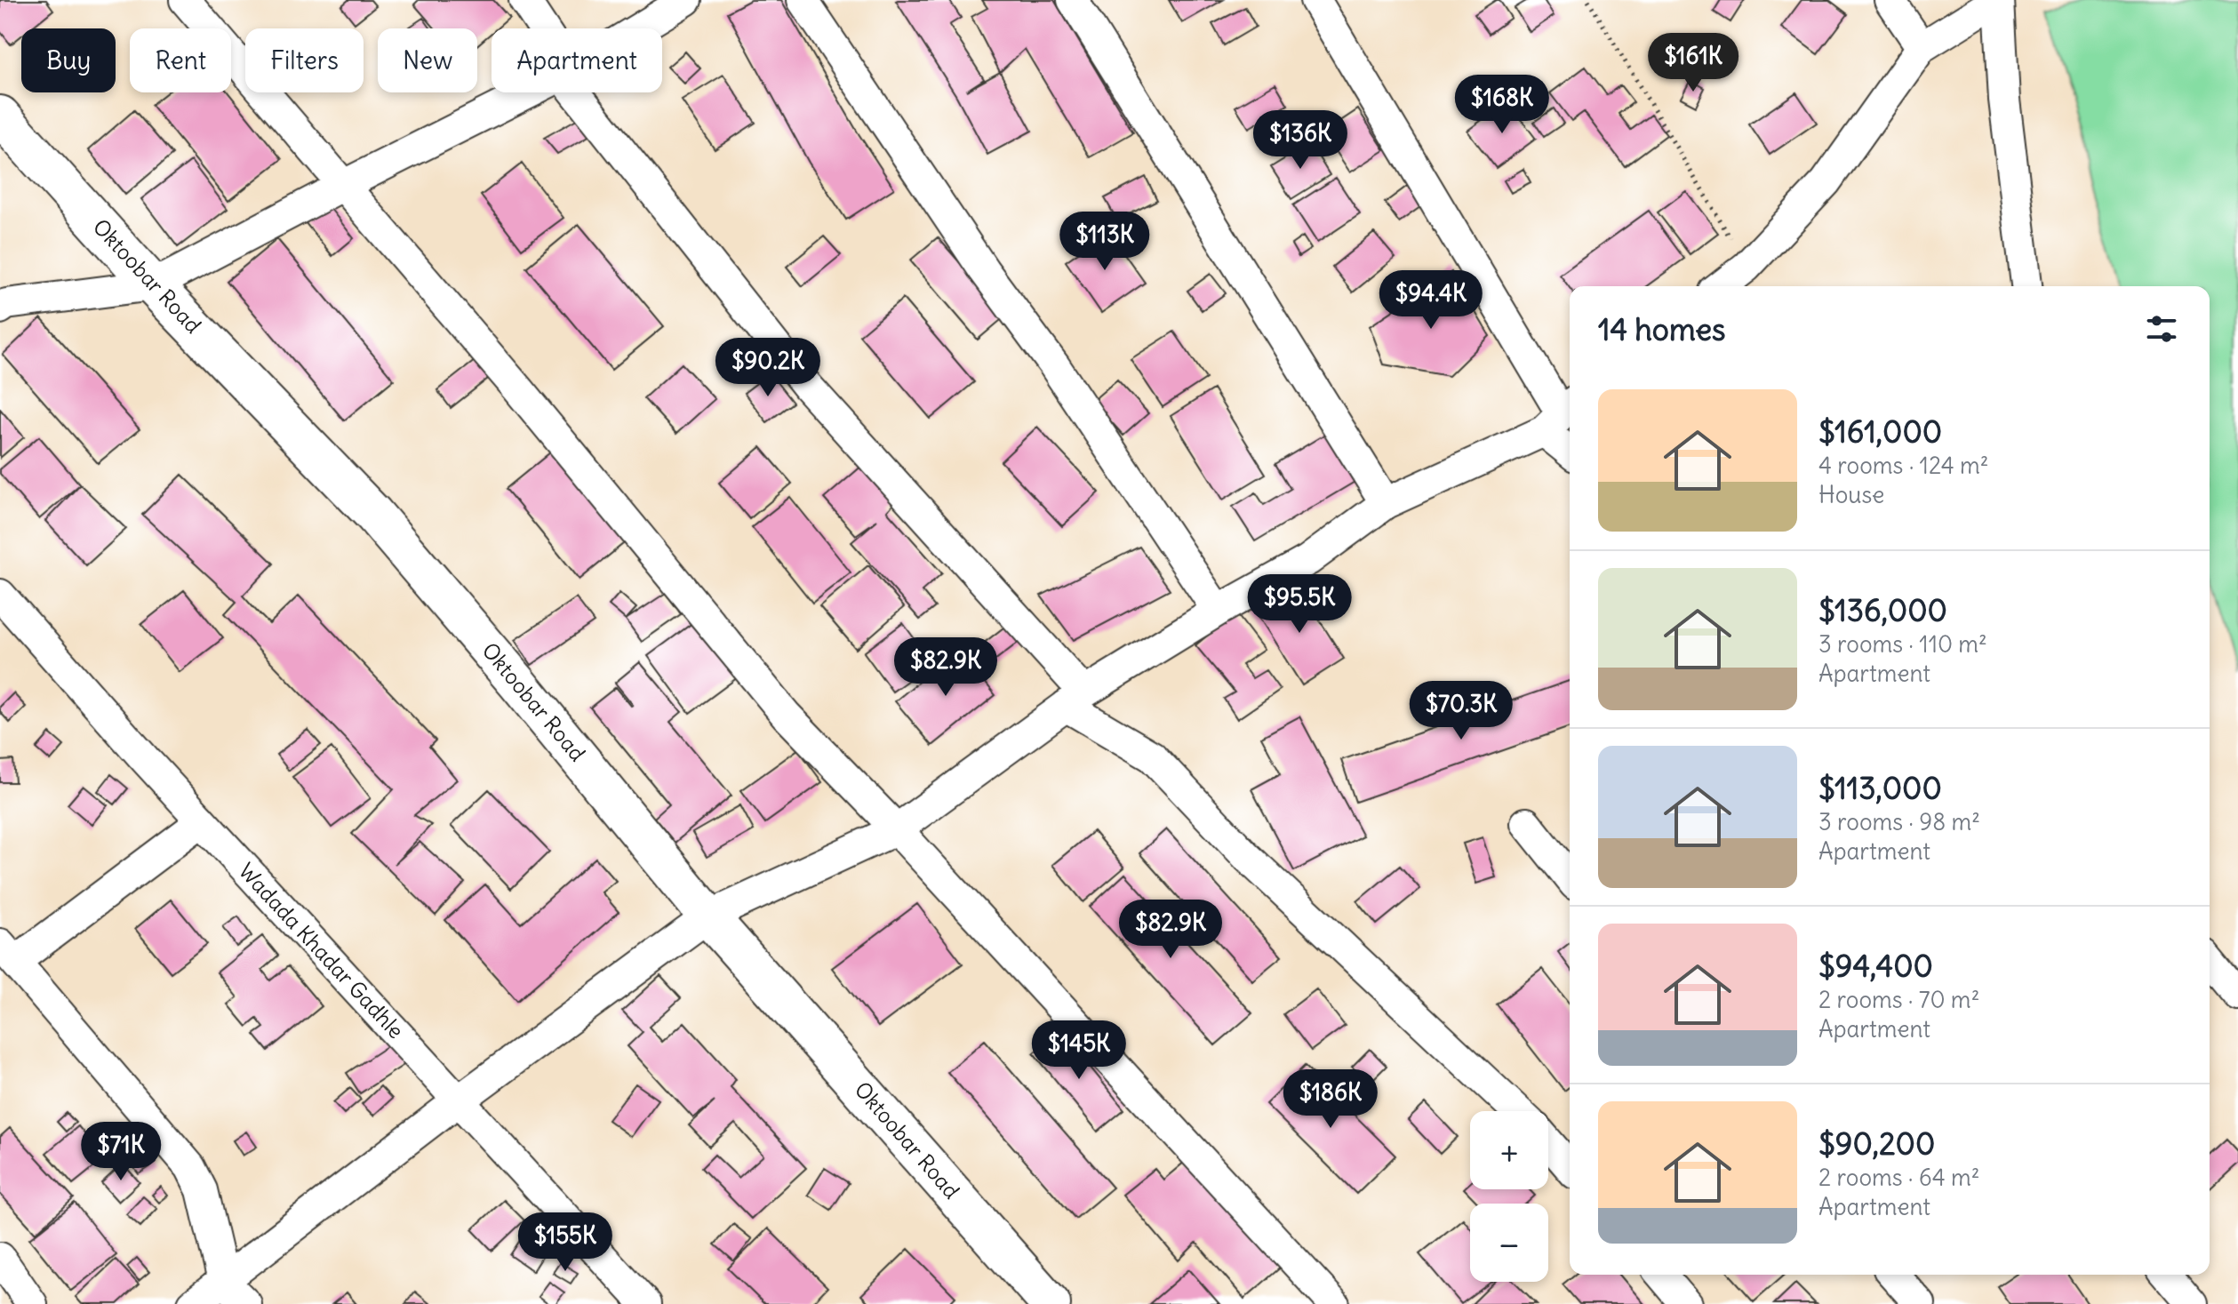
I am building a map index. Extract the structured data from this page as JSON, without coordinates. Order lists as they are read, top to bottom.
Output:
{
  "streets": {
    "street": ["Oktoobar Road", "Wadada Khadar Gadhle"]
  },
  "page": {
    "chip": [
      "Buy",
      "Rent",
      "Filters",
      "New",
      "Apartment"
    ],
    "price": [
      "$161K",
      "$168K",
      "$136K",
      "$113K",
      "$94.4K",
      "$90.2K",
      "$95.5K",
      "$82.9K",
      "$70.3K",
      "$82.9K",
      "$145K",
      "$186K",
      "$71K",
      "$155K"
    ],
    "heading": "14 homes",
    "list": [
      {
        "name": "$161,000",
        "note": "4 rooms · 124 m² · House"
      },
      {
        "name": "$136,000",
        "note": "3 rooms · 110 m² · Apartment"
      },
      {
        "name": "$113,000",
        "note": "3 rooms · 98 m² · Apartment"
      },
      {
        "name": "$94,400",
        "note": "2 rooms · 70 m² · Apartment"
      },
      {
        "name": "$90,200",
        "note": "2 rooms · 64 m² · Apartment"
      }
    ],
    "map_buttons": ["+", "−"]
  }
}
